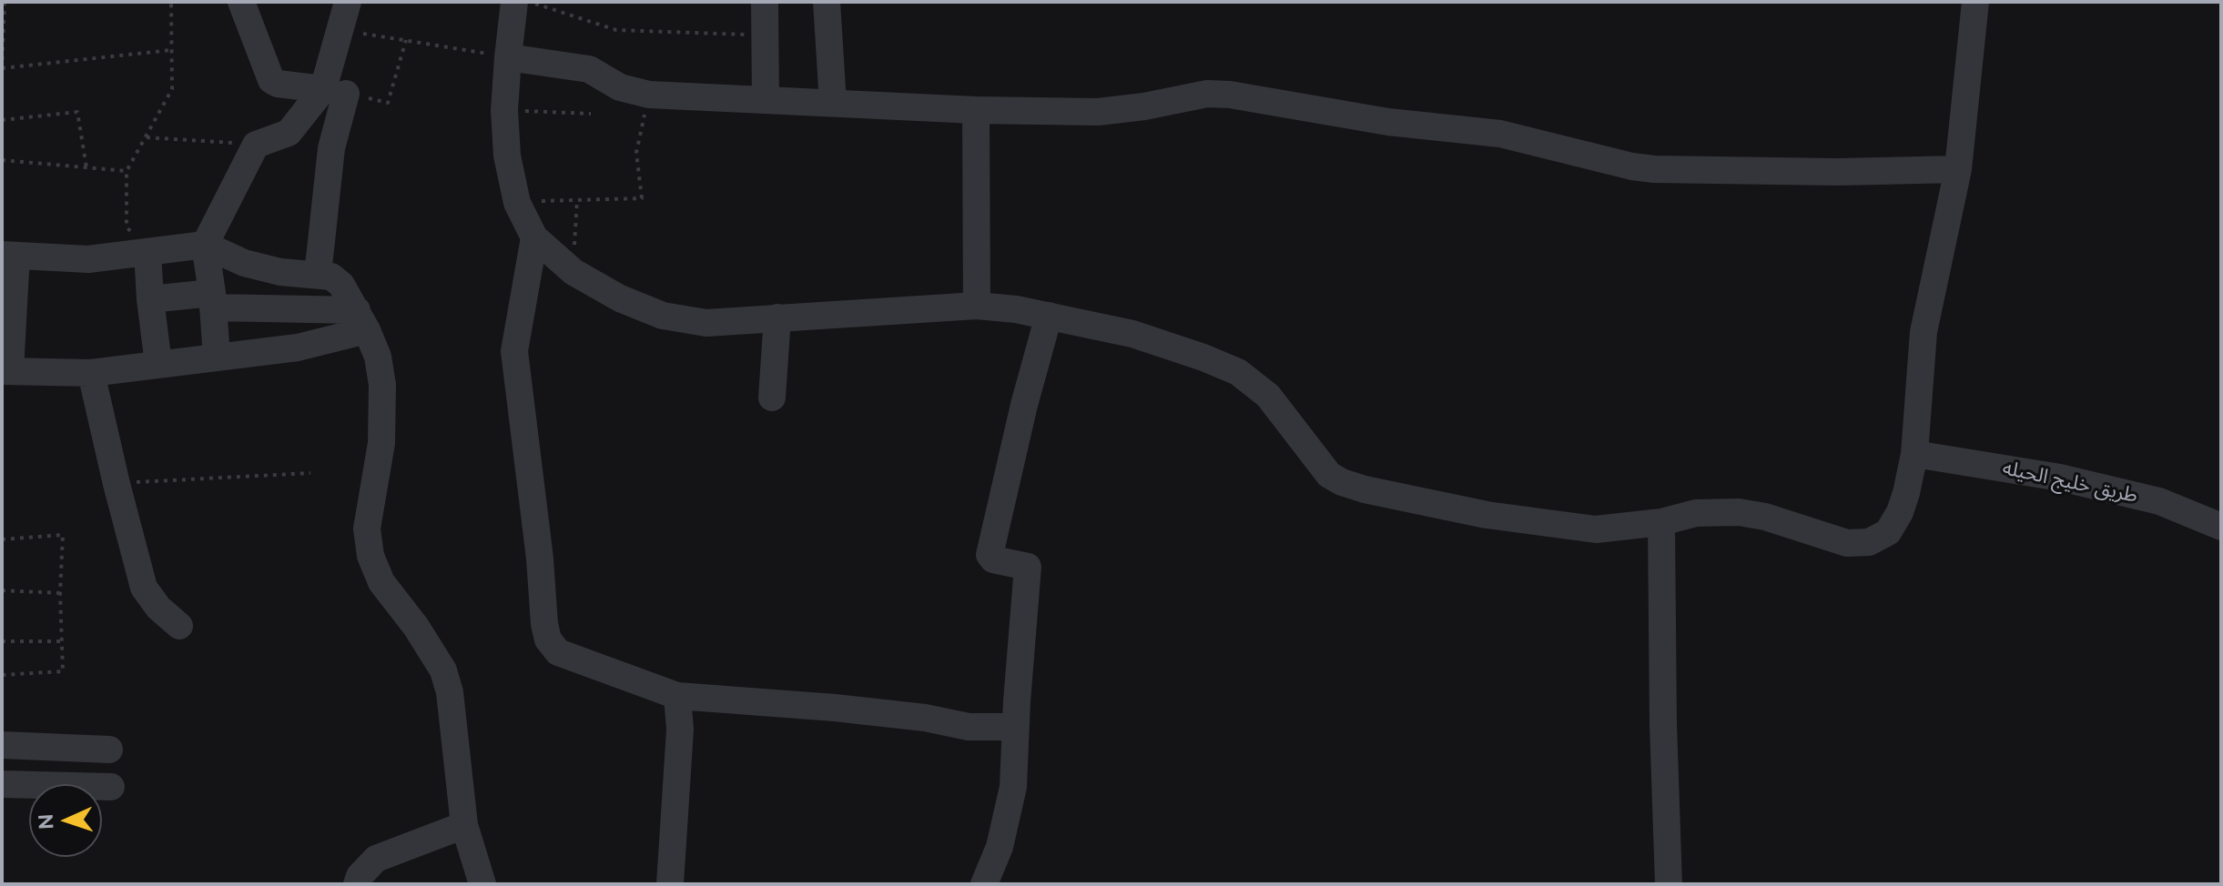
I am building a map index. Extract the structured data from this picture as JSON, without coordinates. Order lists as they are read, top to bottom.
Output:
{
  "streets": {
    "street": ["طريق خليج الحيله"]
  },
  "north": "left"
}
